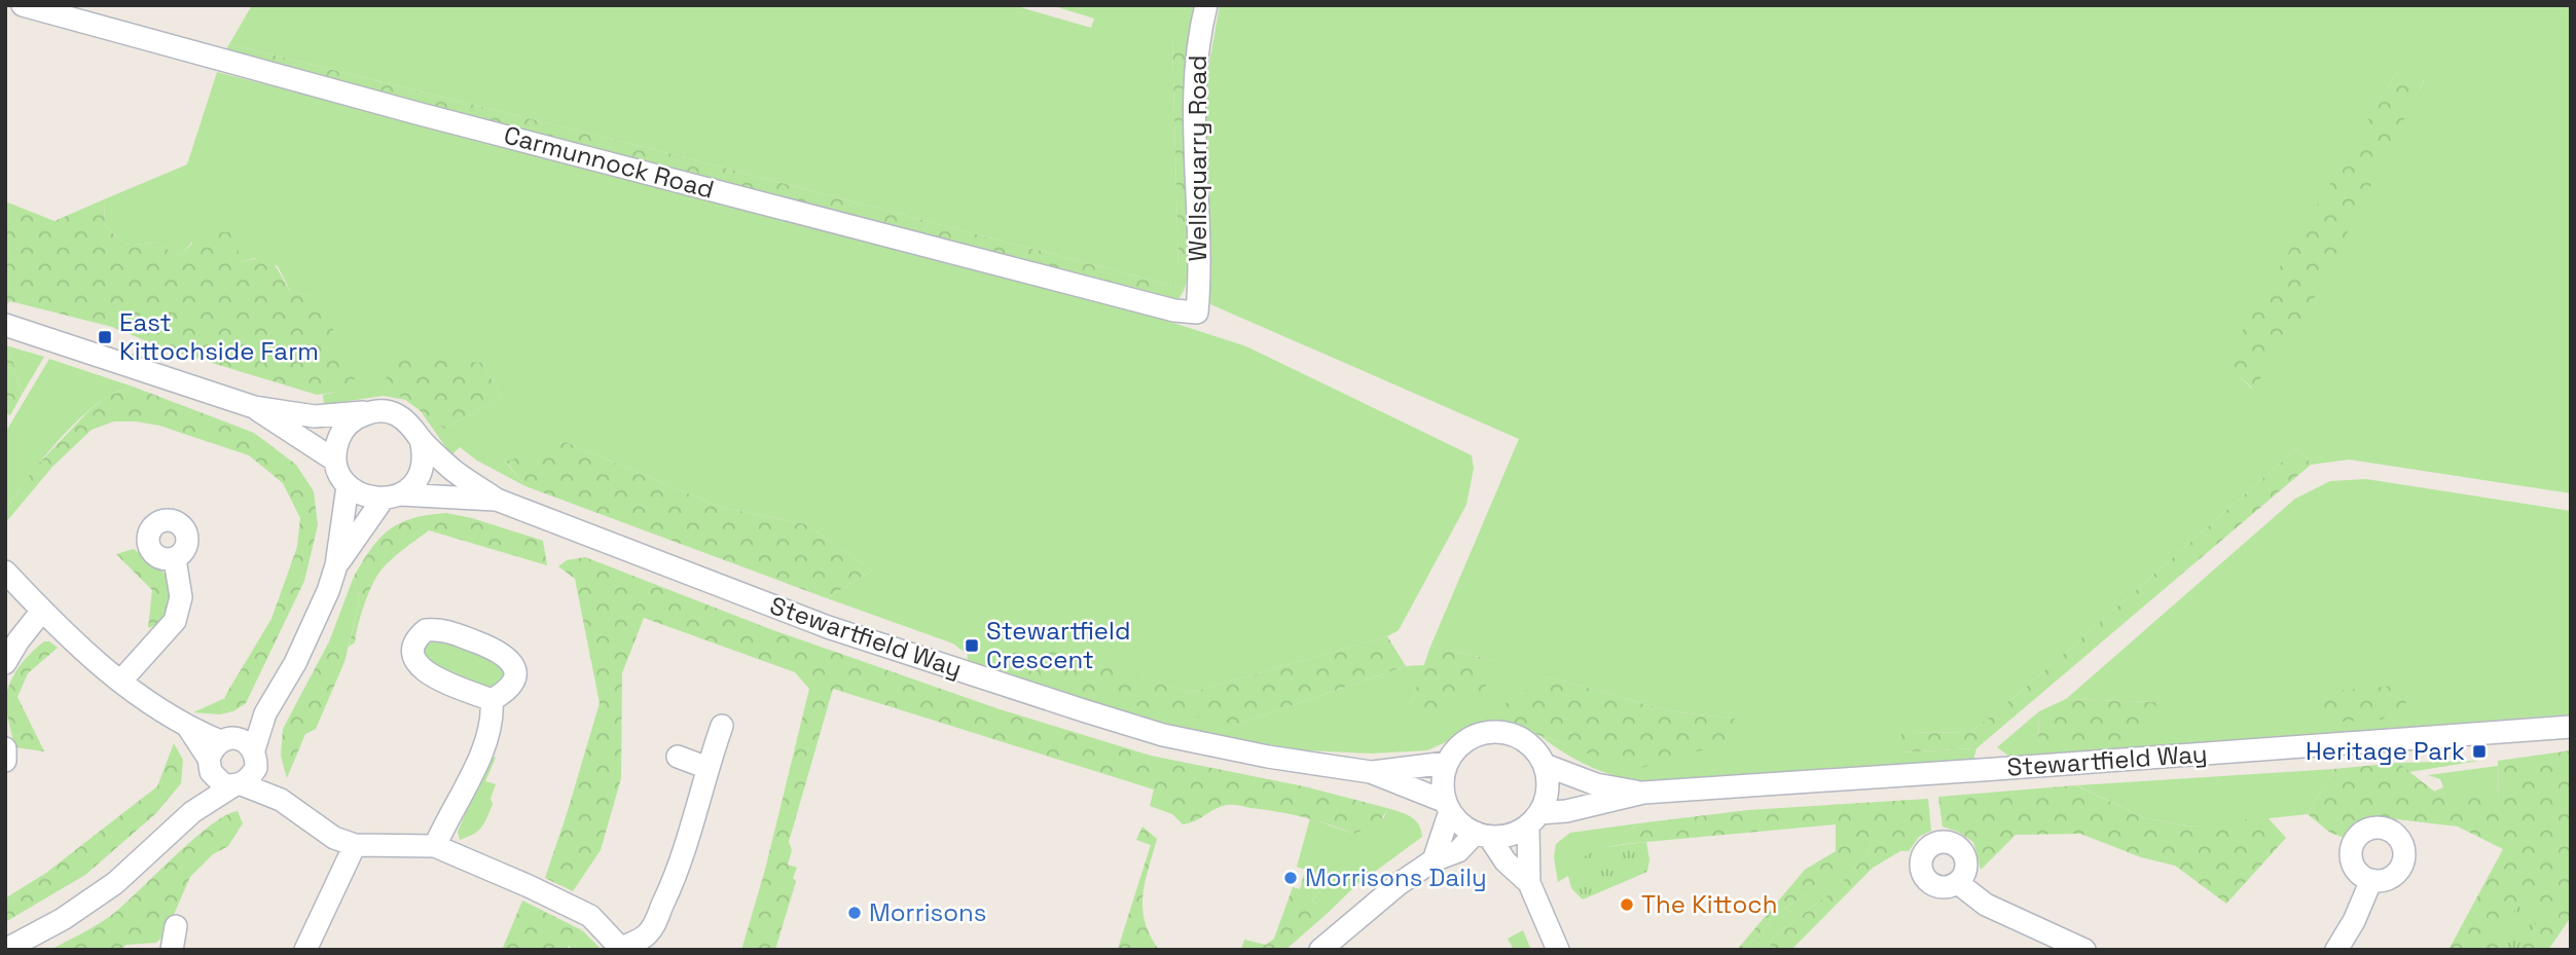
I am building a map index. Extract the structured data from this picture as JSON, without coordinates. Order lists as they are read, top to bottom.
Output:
{
  "streets": {
    "street": ["Wellsquarry Road", "Carmunnock Road", "Stewartfield Way"]
  },
  "crossings": [
    ["Wellsquarry Road", "Carmunnock Road"]
  ],
  "places": {
    "transit": ["East Kittochside Farm", "Stewartfield Crescent", "Heritage Park"],
    "other": ["Morrisons Daily", "The Kittoch", "Morrisons"]
  }
}
